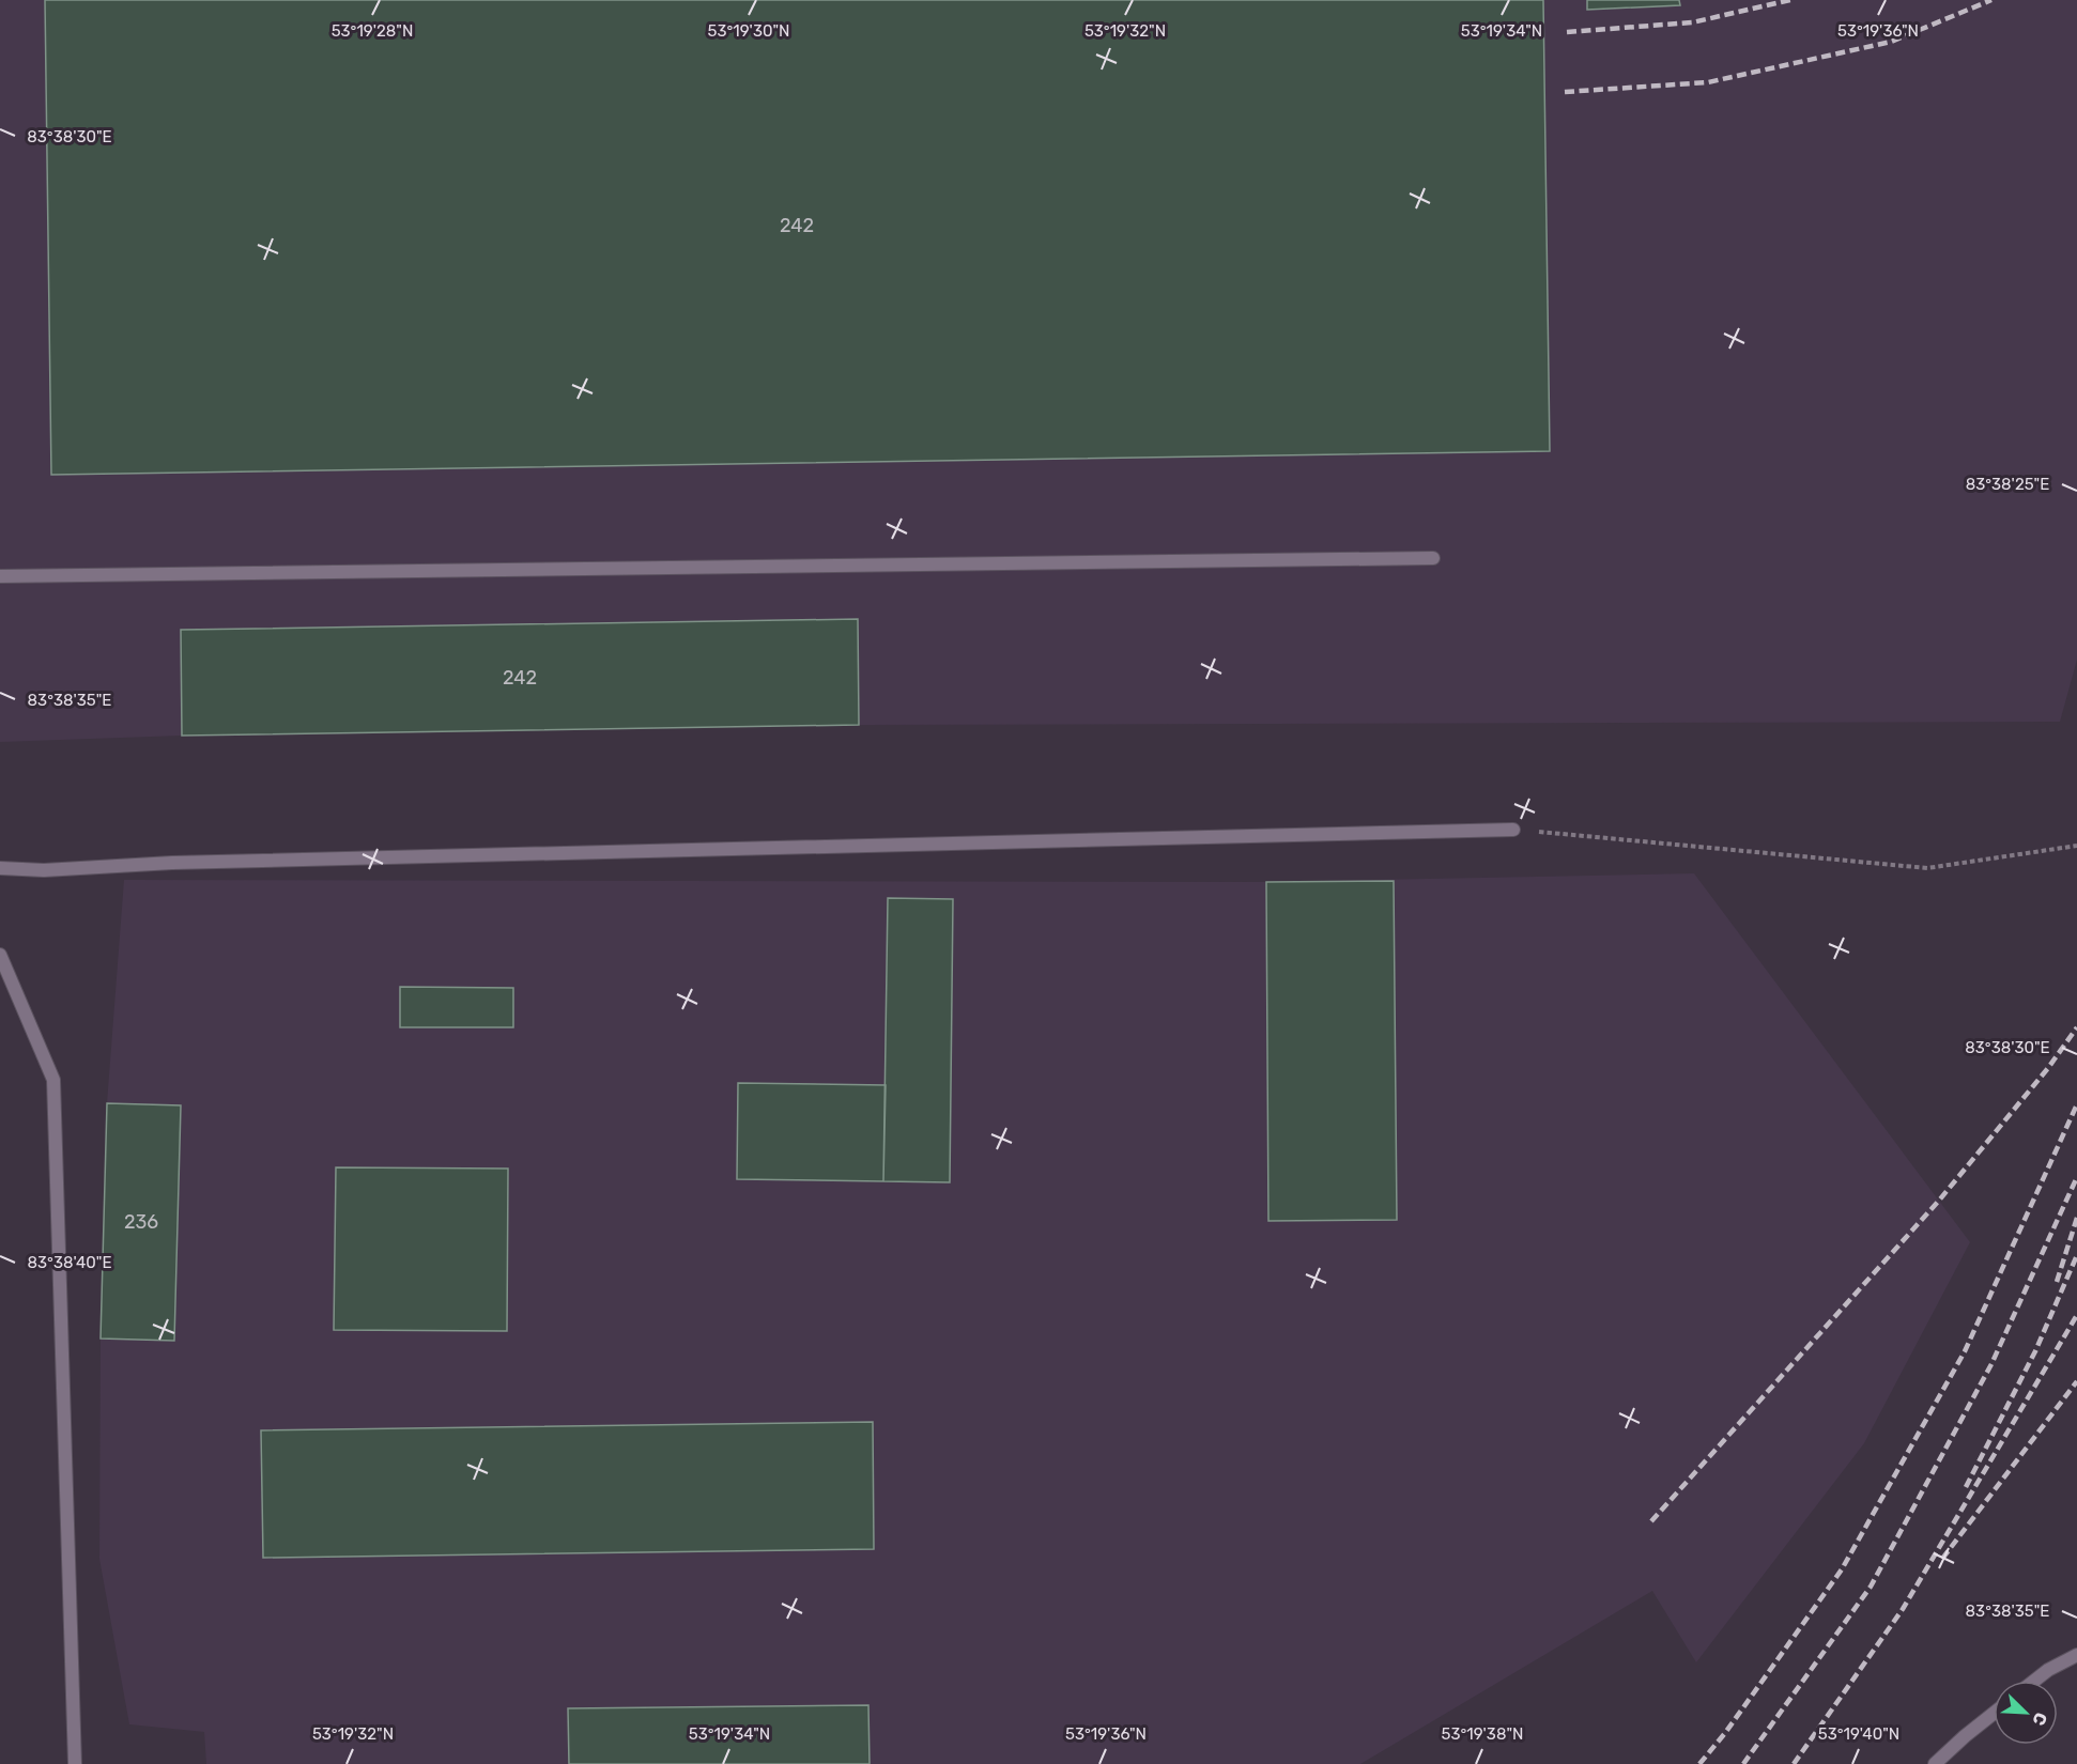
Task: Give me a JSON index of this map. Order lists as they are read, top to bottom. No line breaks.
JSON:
{"house_numbers":["242","242","236"],"north":"bottom right","coordinates":["53°19'30\"N","53°19'32\"N","53°19'34\"N","53°19'36\"N","53°19'28\"N","83°38'30\"E","83°38'25\"E","83°38'35\"E","83°38'40\"E","53°19'38\"N","53°19'40\"N"]}
